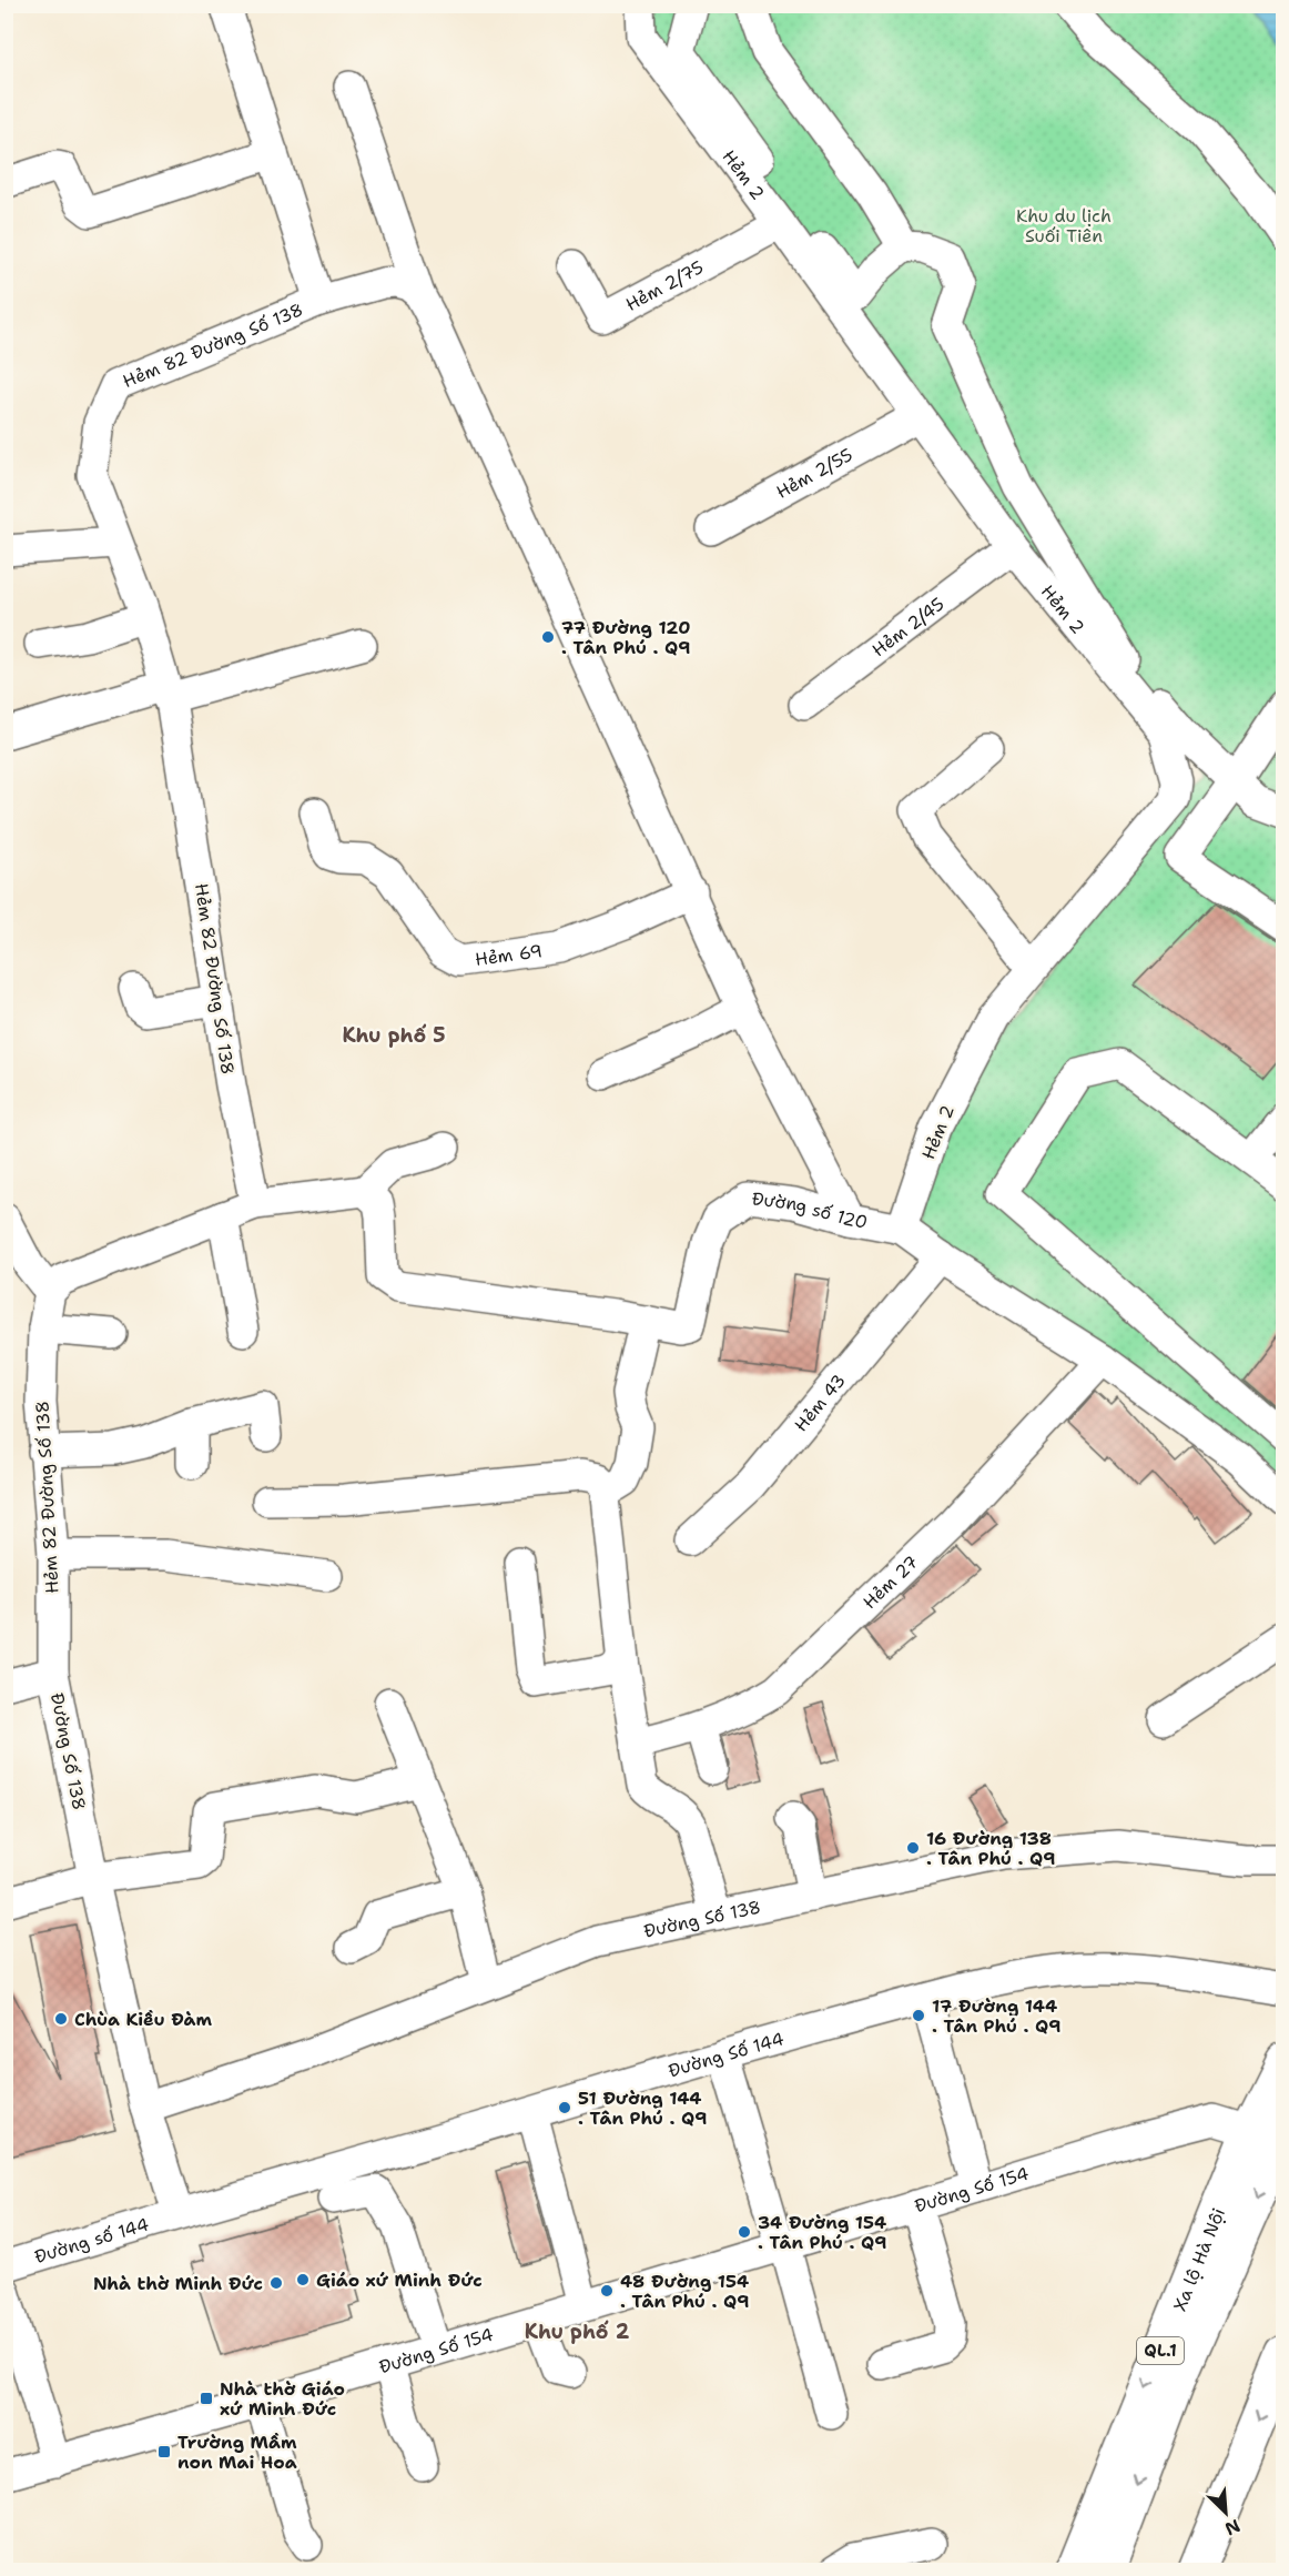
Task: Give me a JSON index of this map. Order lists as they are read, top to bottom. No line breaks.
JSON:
{"streets":{"highway":["Xa lộ Hà Nội","QL.1"],"street":["Hẻm 2","Hẻm 2/75","Hẻm 82 Đường Số 138","Hẻm 2/55","Hẻm 2/45","Hẻm 69","Đường số 120","Hẻm 43","Hẻm 27","Đường Số 138","Đường Số 144","Đường Số 154","Đường số 144"]},"crossings":[["Hẻm 2","Hẻm 2/75"],["Hẻm 2","Hẻm 2/55"],["Hẻm 2","Hẻm 2/45"],["Hẻm 2","Đường số 120"],["Hẻm 82 Đường Số 138","Đường Số 138"],["Đường số 120","Hẻm 43"],["Đường số 120","Hẻm 27"],["Đường Số 138","Đường Số 144"],["Đường Số 138","Đường số 144"],["Đường Số 144","Đường số 144"],["Đường Số 154","Xa lộ Hà Nội"]],"one_way":["Xa lộ Hà Nội"],"districts":["Khu phố 5","Khu phố 2"],"parks":["Khu du lịch Suối Tiên"],"places":{"other":["77 Đường 120 . Tân Phú . Q9","16 Đường 138 . Tân Phú . Q9","17 Đường 144 . Tân Phú . Q9","Chùa Kiều Đàm","51 Đường 144 . Tân Phú . Q9","34 Đường 154 . Tân Phú . Q9","Giáo xứ Minh Đức","Nhà thờ Minh Đức","48 Đường 154 . Tân Phú . Q9"],"transit":["Nhà thờ Giáo xứ Minh Đức","Trường Mầm non Mai Hoa"]},"north":"bottom right"}
